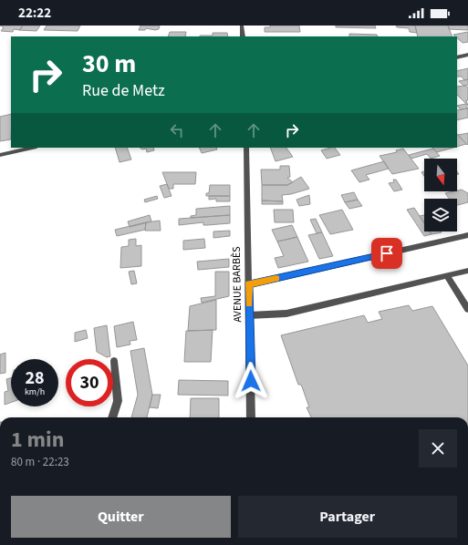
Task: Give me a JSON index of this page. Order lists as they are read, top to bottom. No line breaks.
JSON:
{"streets":{"street":["AVENUE BARBÈS"]},"north":"bottom","page":{"status":"22:22","turn":["30 m","Rue de Metz"],"speed":"28 km/h","limit":"30","heading":["1 min","80 m · 22:23"],"buttons":["Quitter","Partager"]}}
